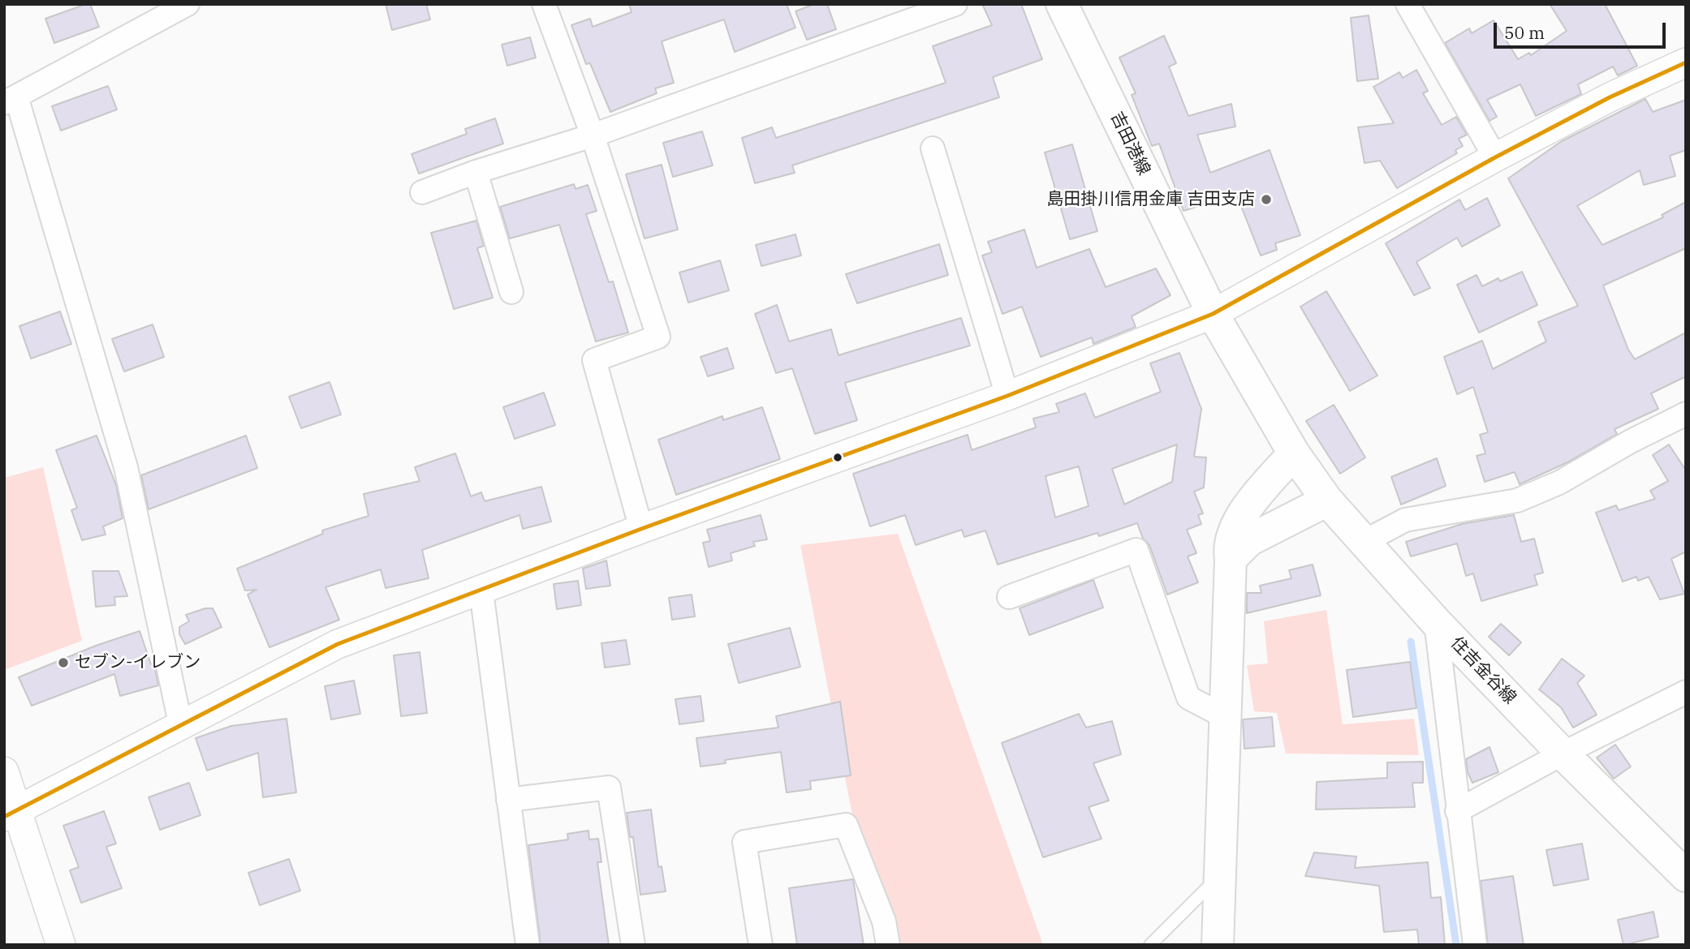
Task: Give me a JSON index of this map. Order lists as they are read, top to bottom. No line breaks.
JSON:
{"streets":{"main road":["吉田港線","住吉金谷線"]},"crossings":[["吉田港線","住吉金谷線"]],"places":["島田掛川信用金庫 吉田支店","セブン-イレブン"],"scale_bar":"50 m"}
